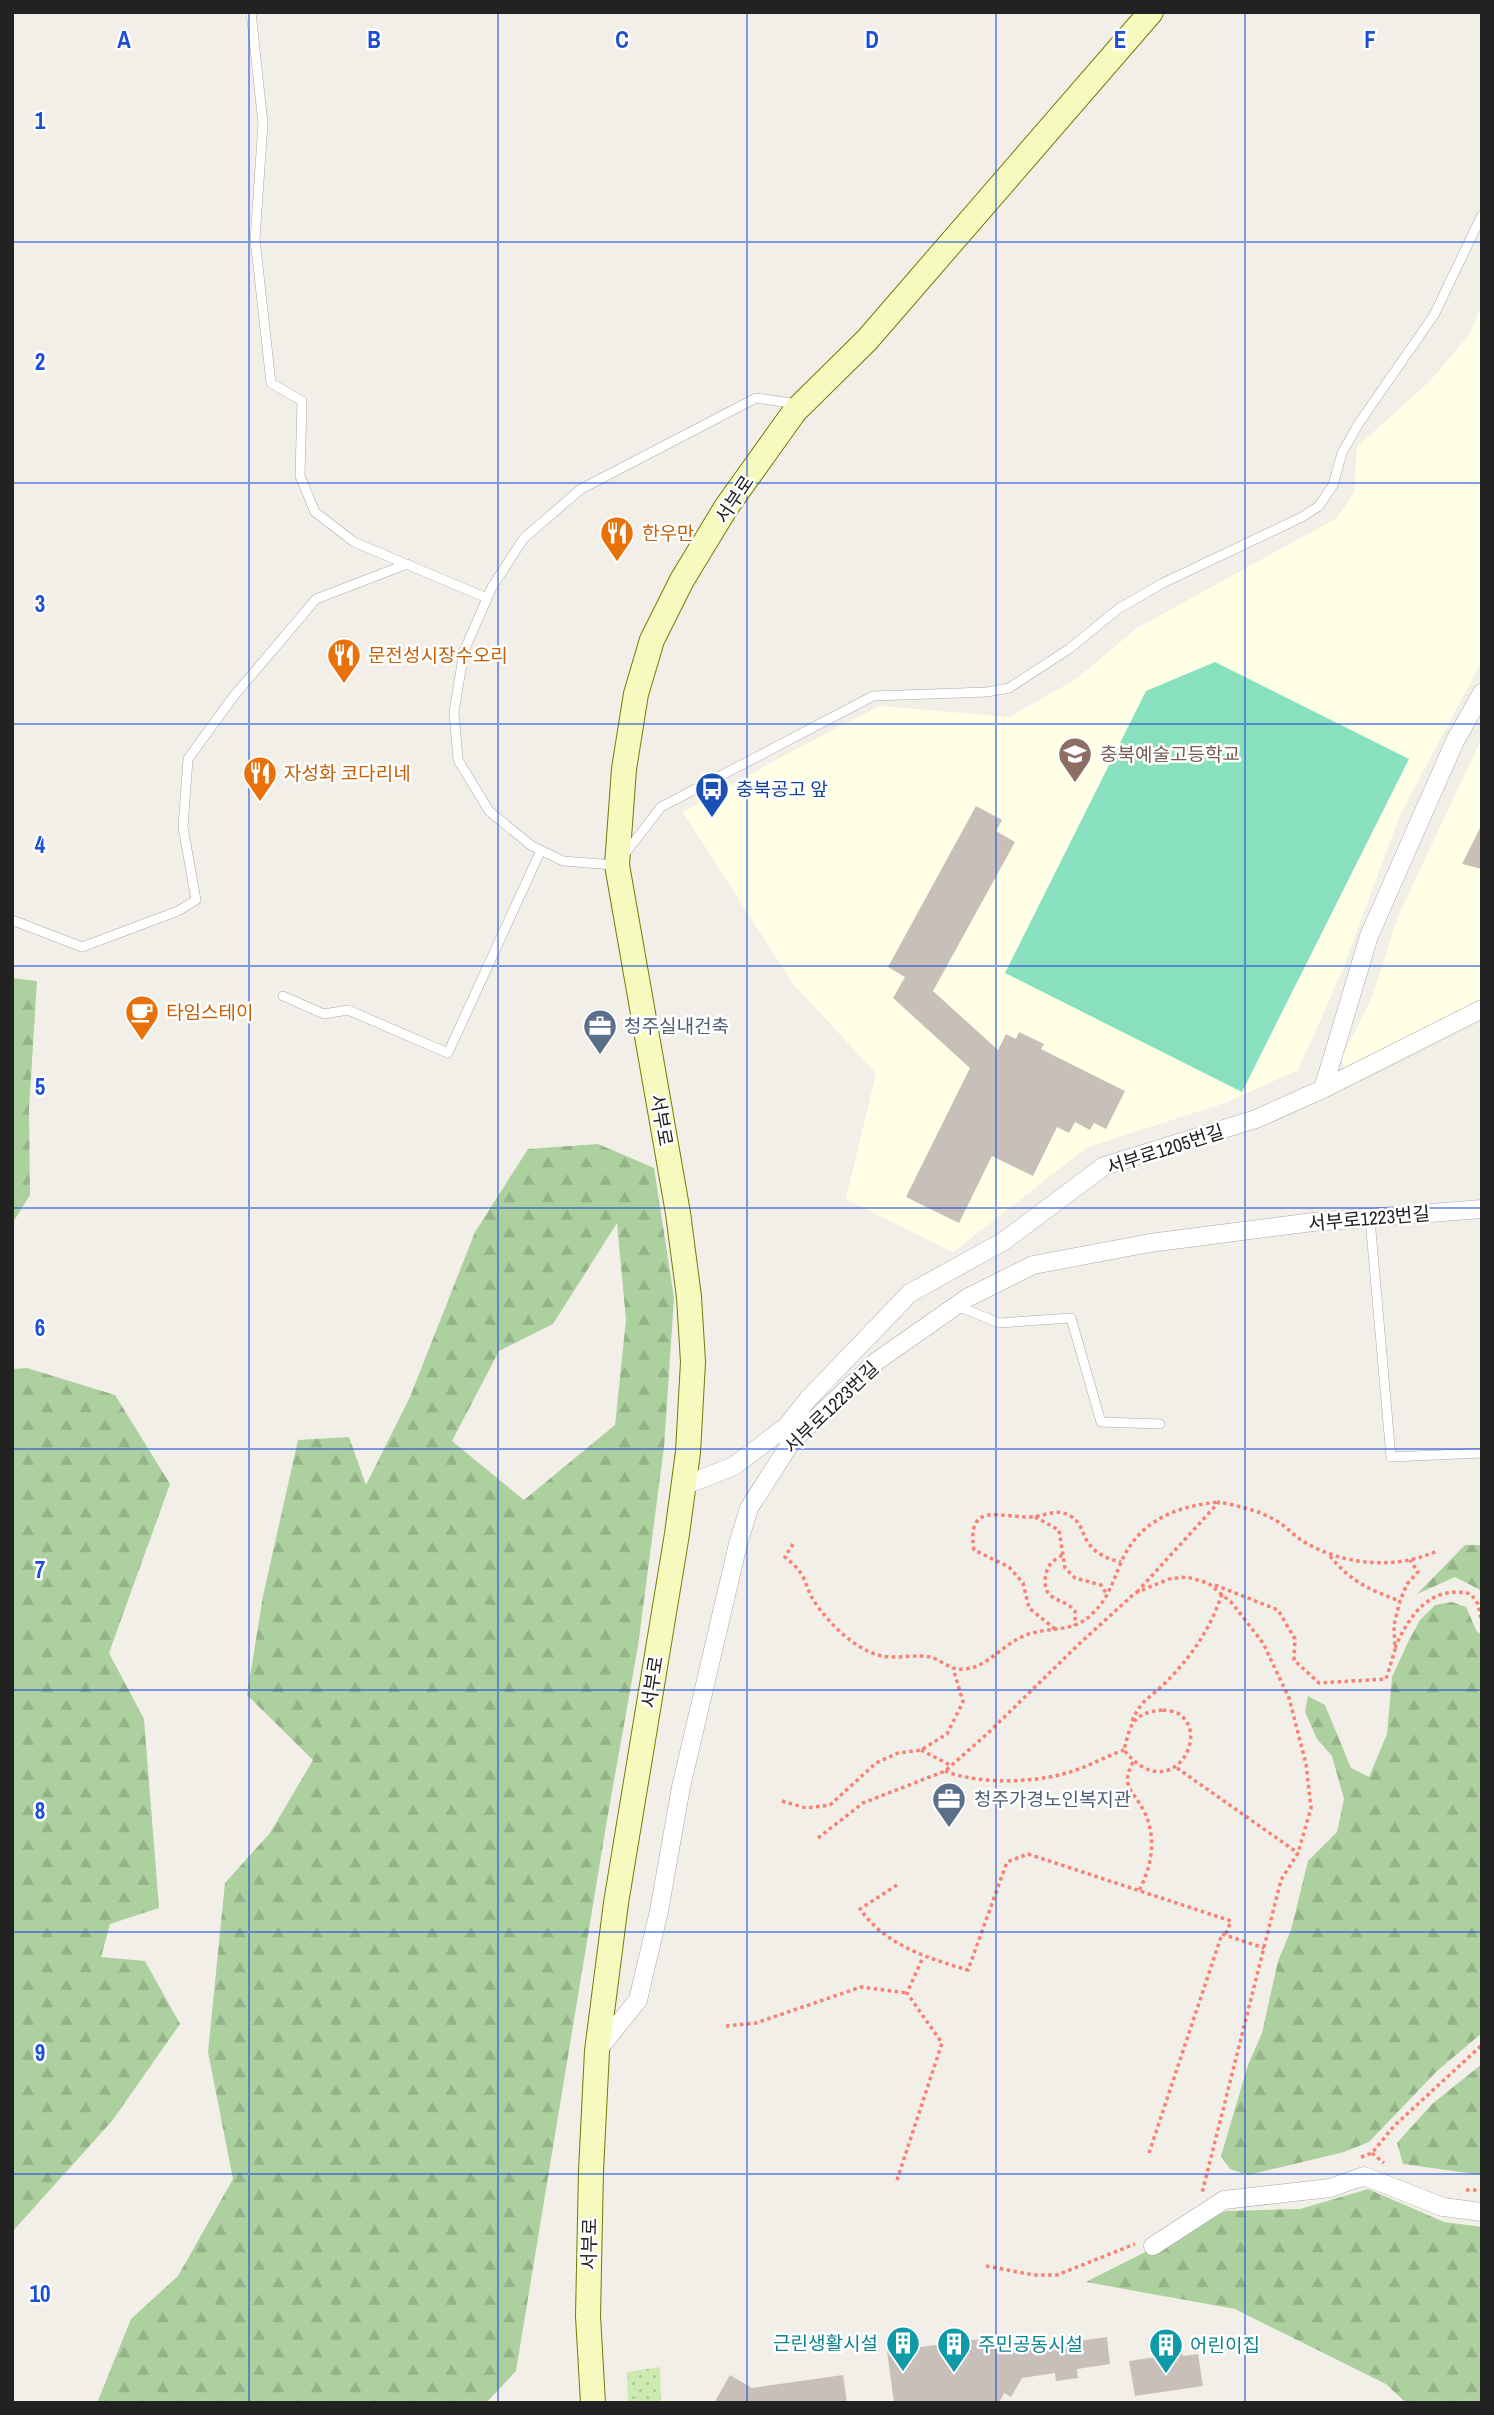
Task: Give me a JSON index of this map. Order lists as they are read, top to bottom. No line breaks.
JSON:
{"streets":{"main road":["서부로"],"street":["서부로1205번길","서부로1223번길"]},"crossings":[["서부로","서부로1205번길"],["서부로","서부로1223번길"]],"places":{"restaurant":["한우만","문전성시장수오리","자성화 코다리네"],"school or university":["충북예술고등학교"],"bus stop":["충북공고 앞"],"cafe":["타임스테이"],"office":["청주실내건축","청주가경노인복지관"],"building":["근린생활시설","주민공동시설","어린이집"]},"grid":{"columns":["A","B","C","D","E","F"],"rows":["1","2","3","4","5","6","7","8","9","10"]}}
